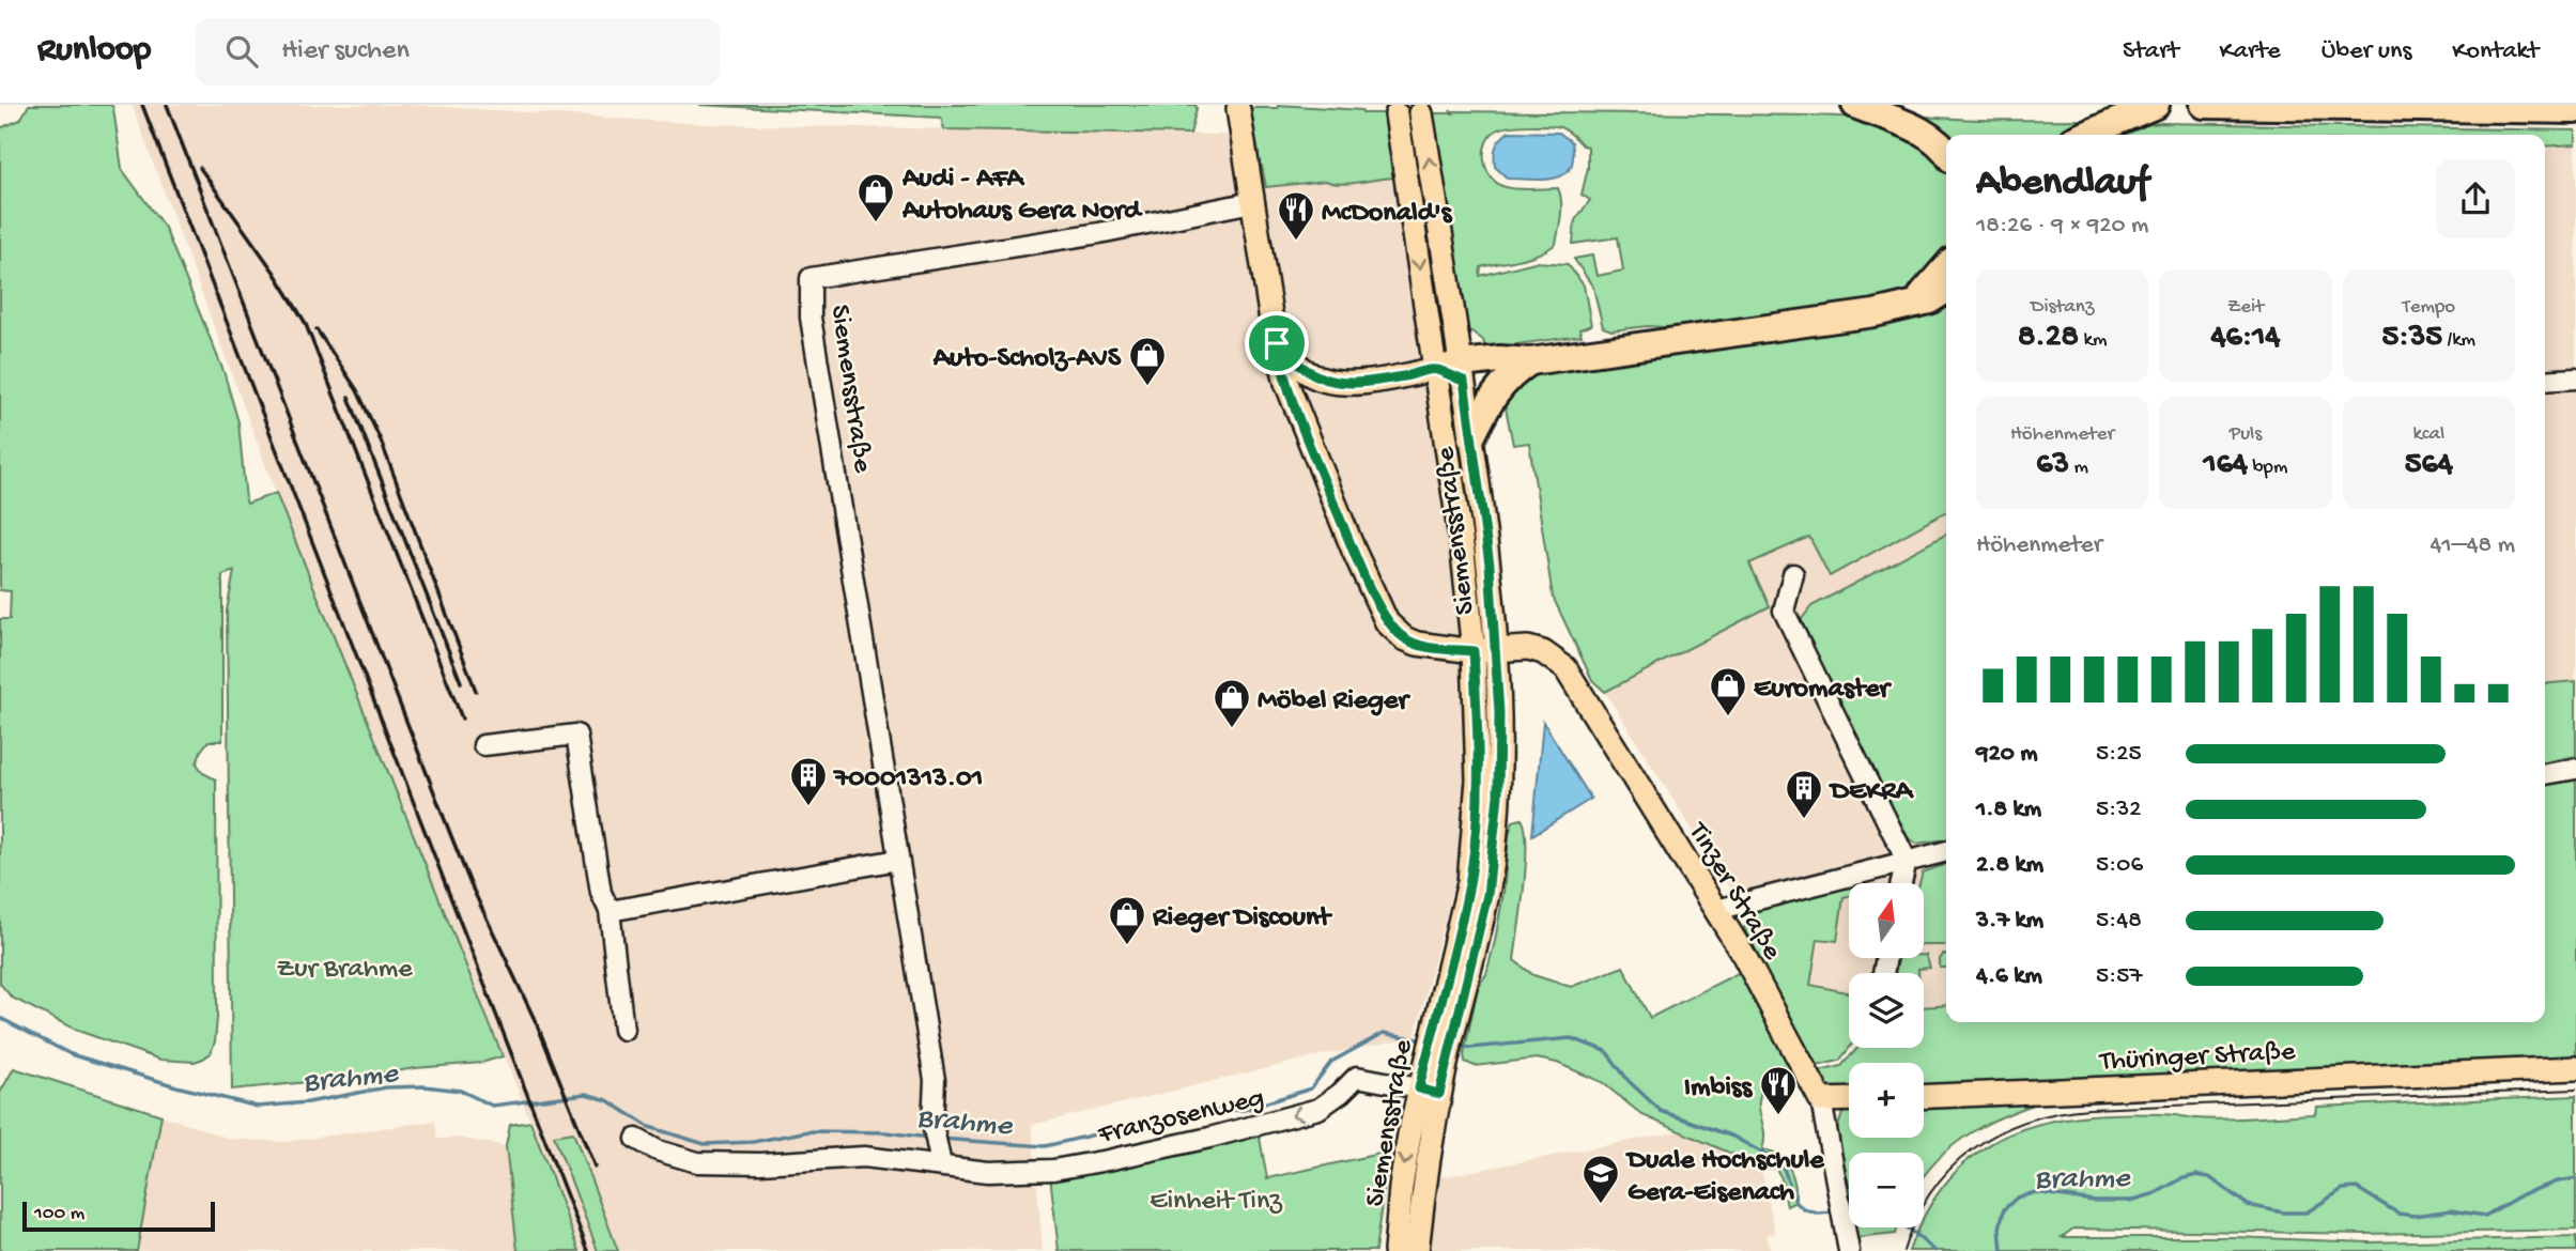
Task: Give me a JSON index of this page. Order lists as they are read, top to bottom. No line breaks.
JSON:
{"streets":{"main road":["Siemensstraße","Tinzer Straße","Thüringer Straße"],"street":["Franzosenweg"]},"crossings":[["Siemensstraße","Tinzer Straße"],["Siemensstraße","Franzosenweg"]],"one_way":["Franzosenweg"],"water":["Brahme"],"parks":["Zur Brahme","Einheit Tinz"],"places":{"shop":["Audi - AFA Autohaus Gera Nord","Auto-Scholz-AVS","Euromaster","Möbel Rieger","Rieger Discount"],"restaurant":["McDonald's","Imbiss"],"building":["70001313.01","DEKRA"],"school or university":["Duale Hochschule Gera-Eisenach"]},"scale_bar":"100 m","north":"top","page":{"header":"Runloop","search":"Hier suchen","nav":["Start","Karte","Über uns","Kontakt"],"heading":["Abendlauf","18:26 · 9 × 920 m"],"stats":[["Distanz","8.28 km"],["Zeit","46:14"],["Tempo","5:35 /km"],["Höhenmeter","63 m"],["Puls","164 bpm"],["kcal","564"]],"chart":["Höhenmeter","41–48 m"],"list":[{"name":"920 m","note":"5:25"},{"name":"1.8 km","note":"5:32"},{"name":"2.8 km","note":"5:06"},{"name":"3.7 km","note":"5:48"},{"name":"4.6 km","note":"5:57"}],"map_buttons":["+","−"],"scale":"100 m"}}
